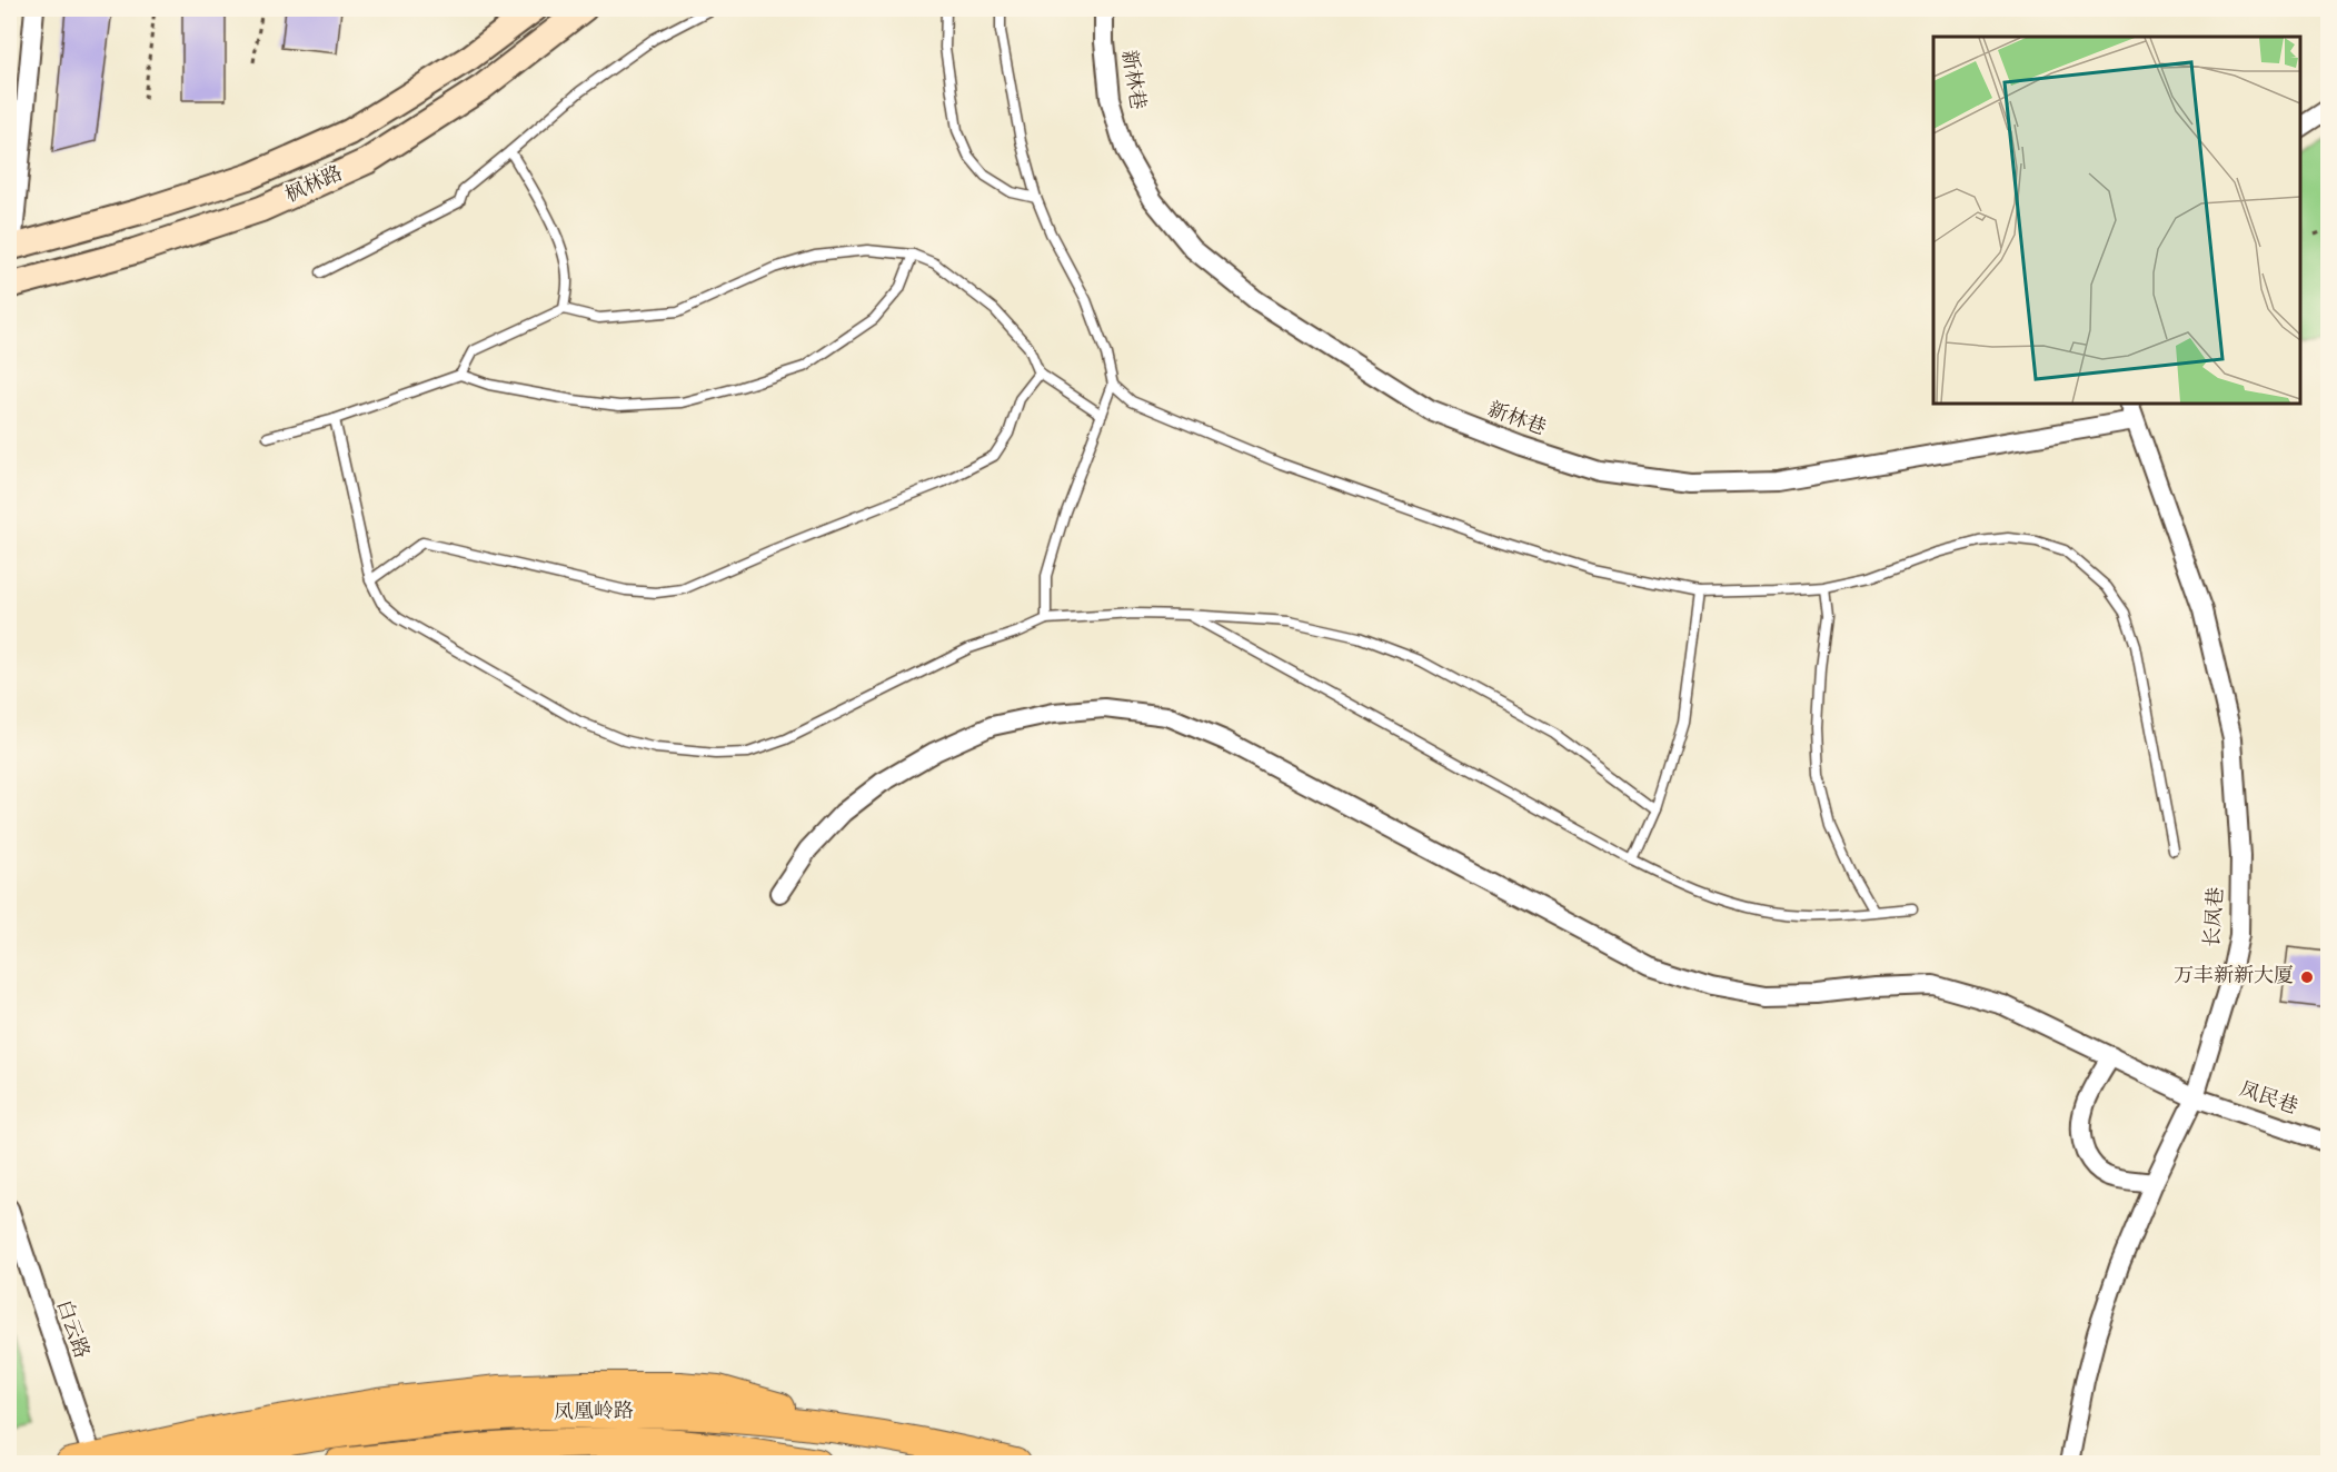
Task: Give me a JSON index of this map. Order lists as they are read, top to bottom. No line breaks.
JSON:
{"streets":{"main road":["枫林路","凤凰岭路"],"street":["新林巷","长凤巷","凤民巷","白云路"]},"crossings":[["新林巷","长凤巷"],["长凤巷","凤民巷"]],"places":["万丰新新大厦"]}
